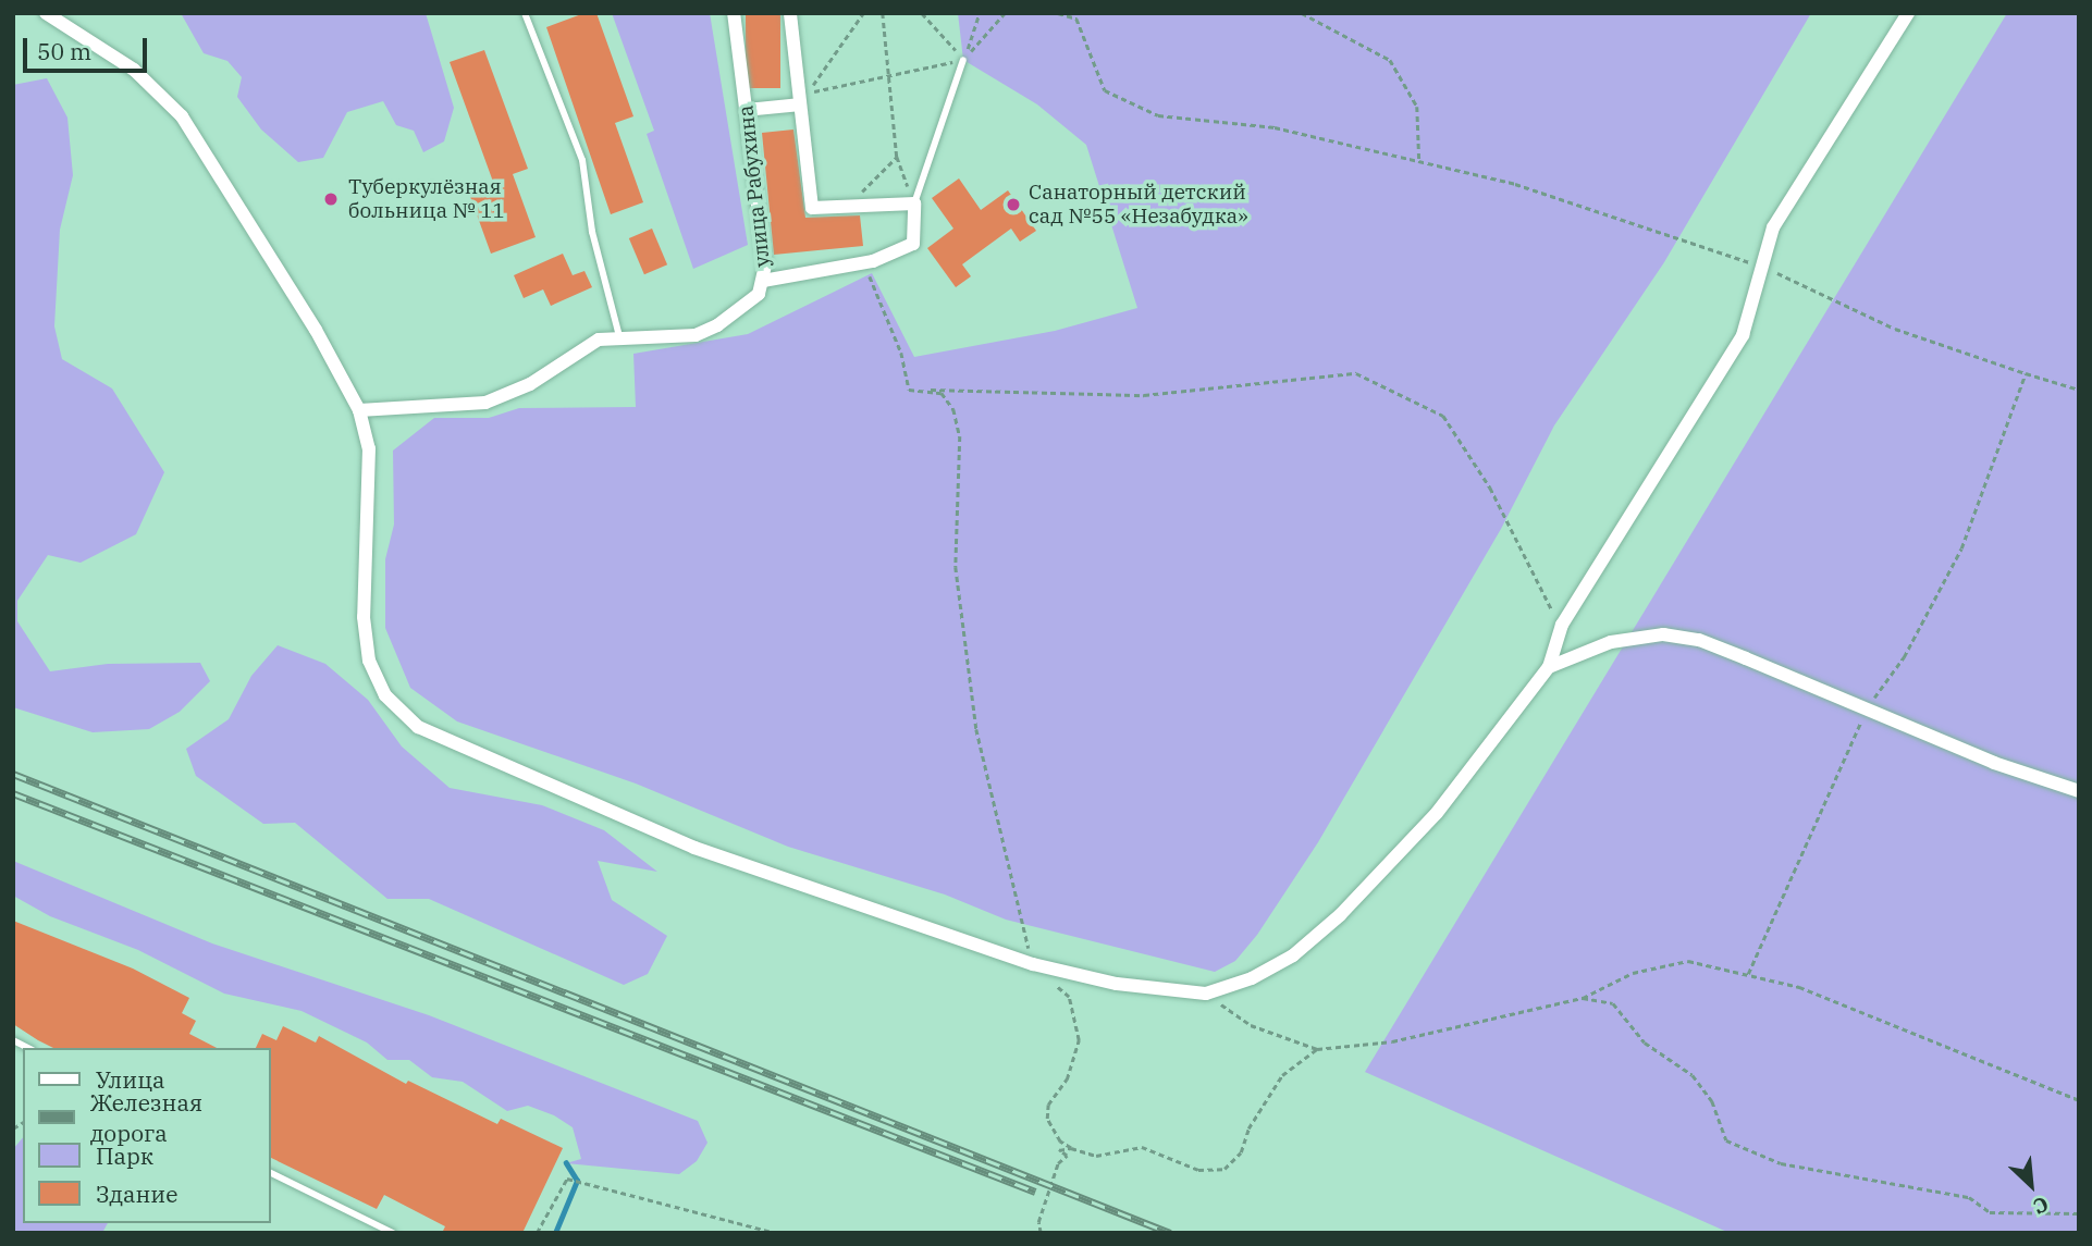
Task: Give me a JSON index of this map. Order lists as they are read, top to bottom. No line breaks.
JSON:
{"streets":{"street":["улица Рабухина"]},"places":["Туберкулёзная больница № 11","Санаторный детский сад №55 «Незабудка»"],"legend":["Улица","Железная дорога","Парк","Здание"],"scale_bar":"50 m","north":"bottom right"}
